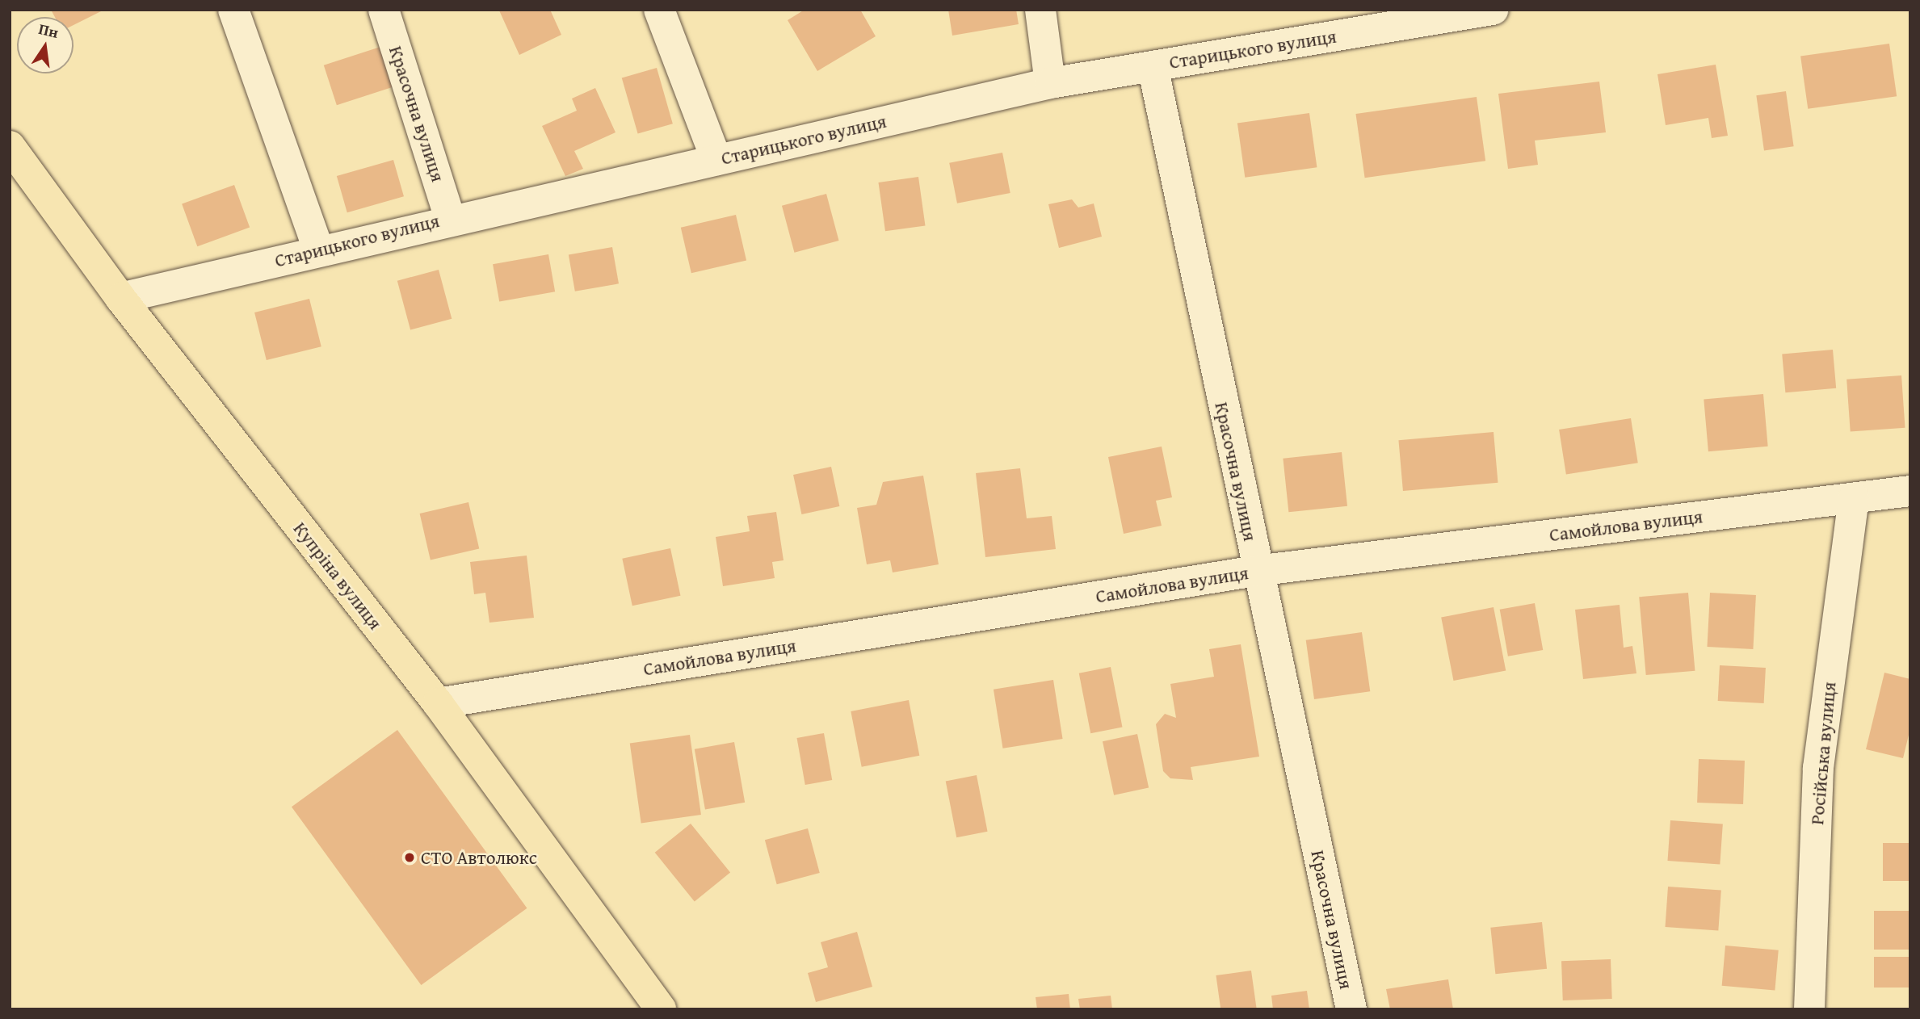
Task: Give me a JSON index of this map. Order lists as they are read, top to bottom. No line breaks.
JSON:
{"streets":{"main road":["Купріна вулиця"],"street":["Старицького вулиця","Красочна вулиця","Самойлова вулиця","Російська вулиця"]},"crossings":[["Старицького вулиця","Красочна вулиця"],["Старицького вулиця","Купріна вулиця"],["Красочна вулиця","Самойлова вулиця"],["Самойлова вулиця","Купріна вулиця"],["Самойлова вулиця","Російська вулиця"]],"places":["СТО Автолюкс"],"north":"top"}
